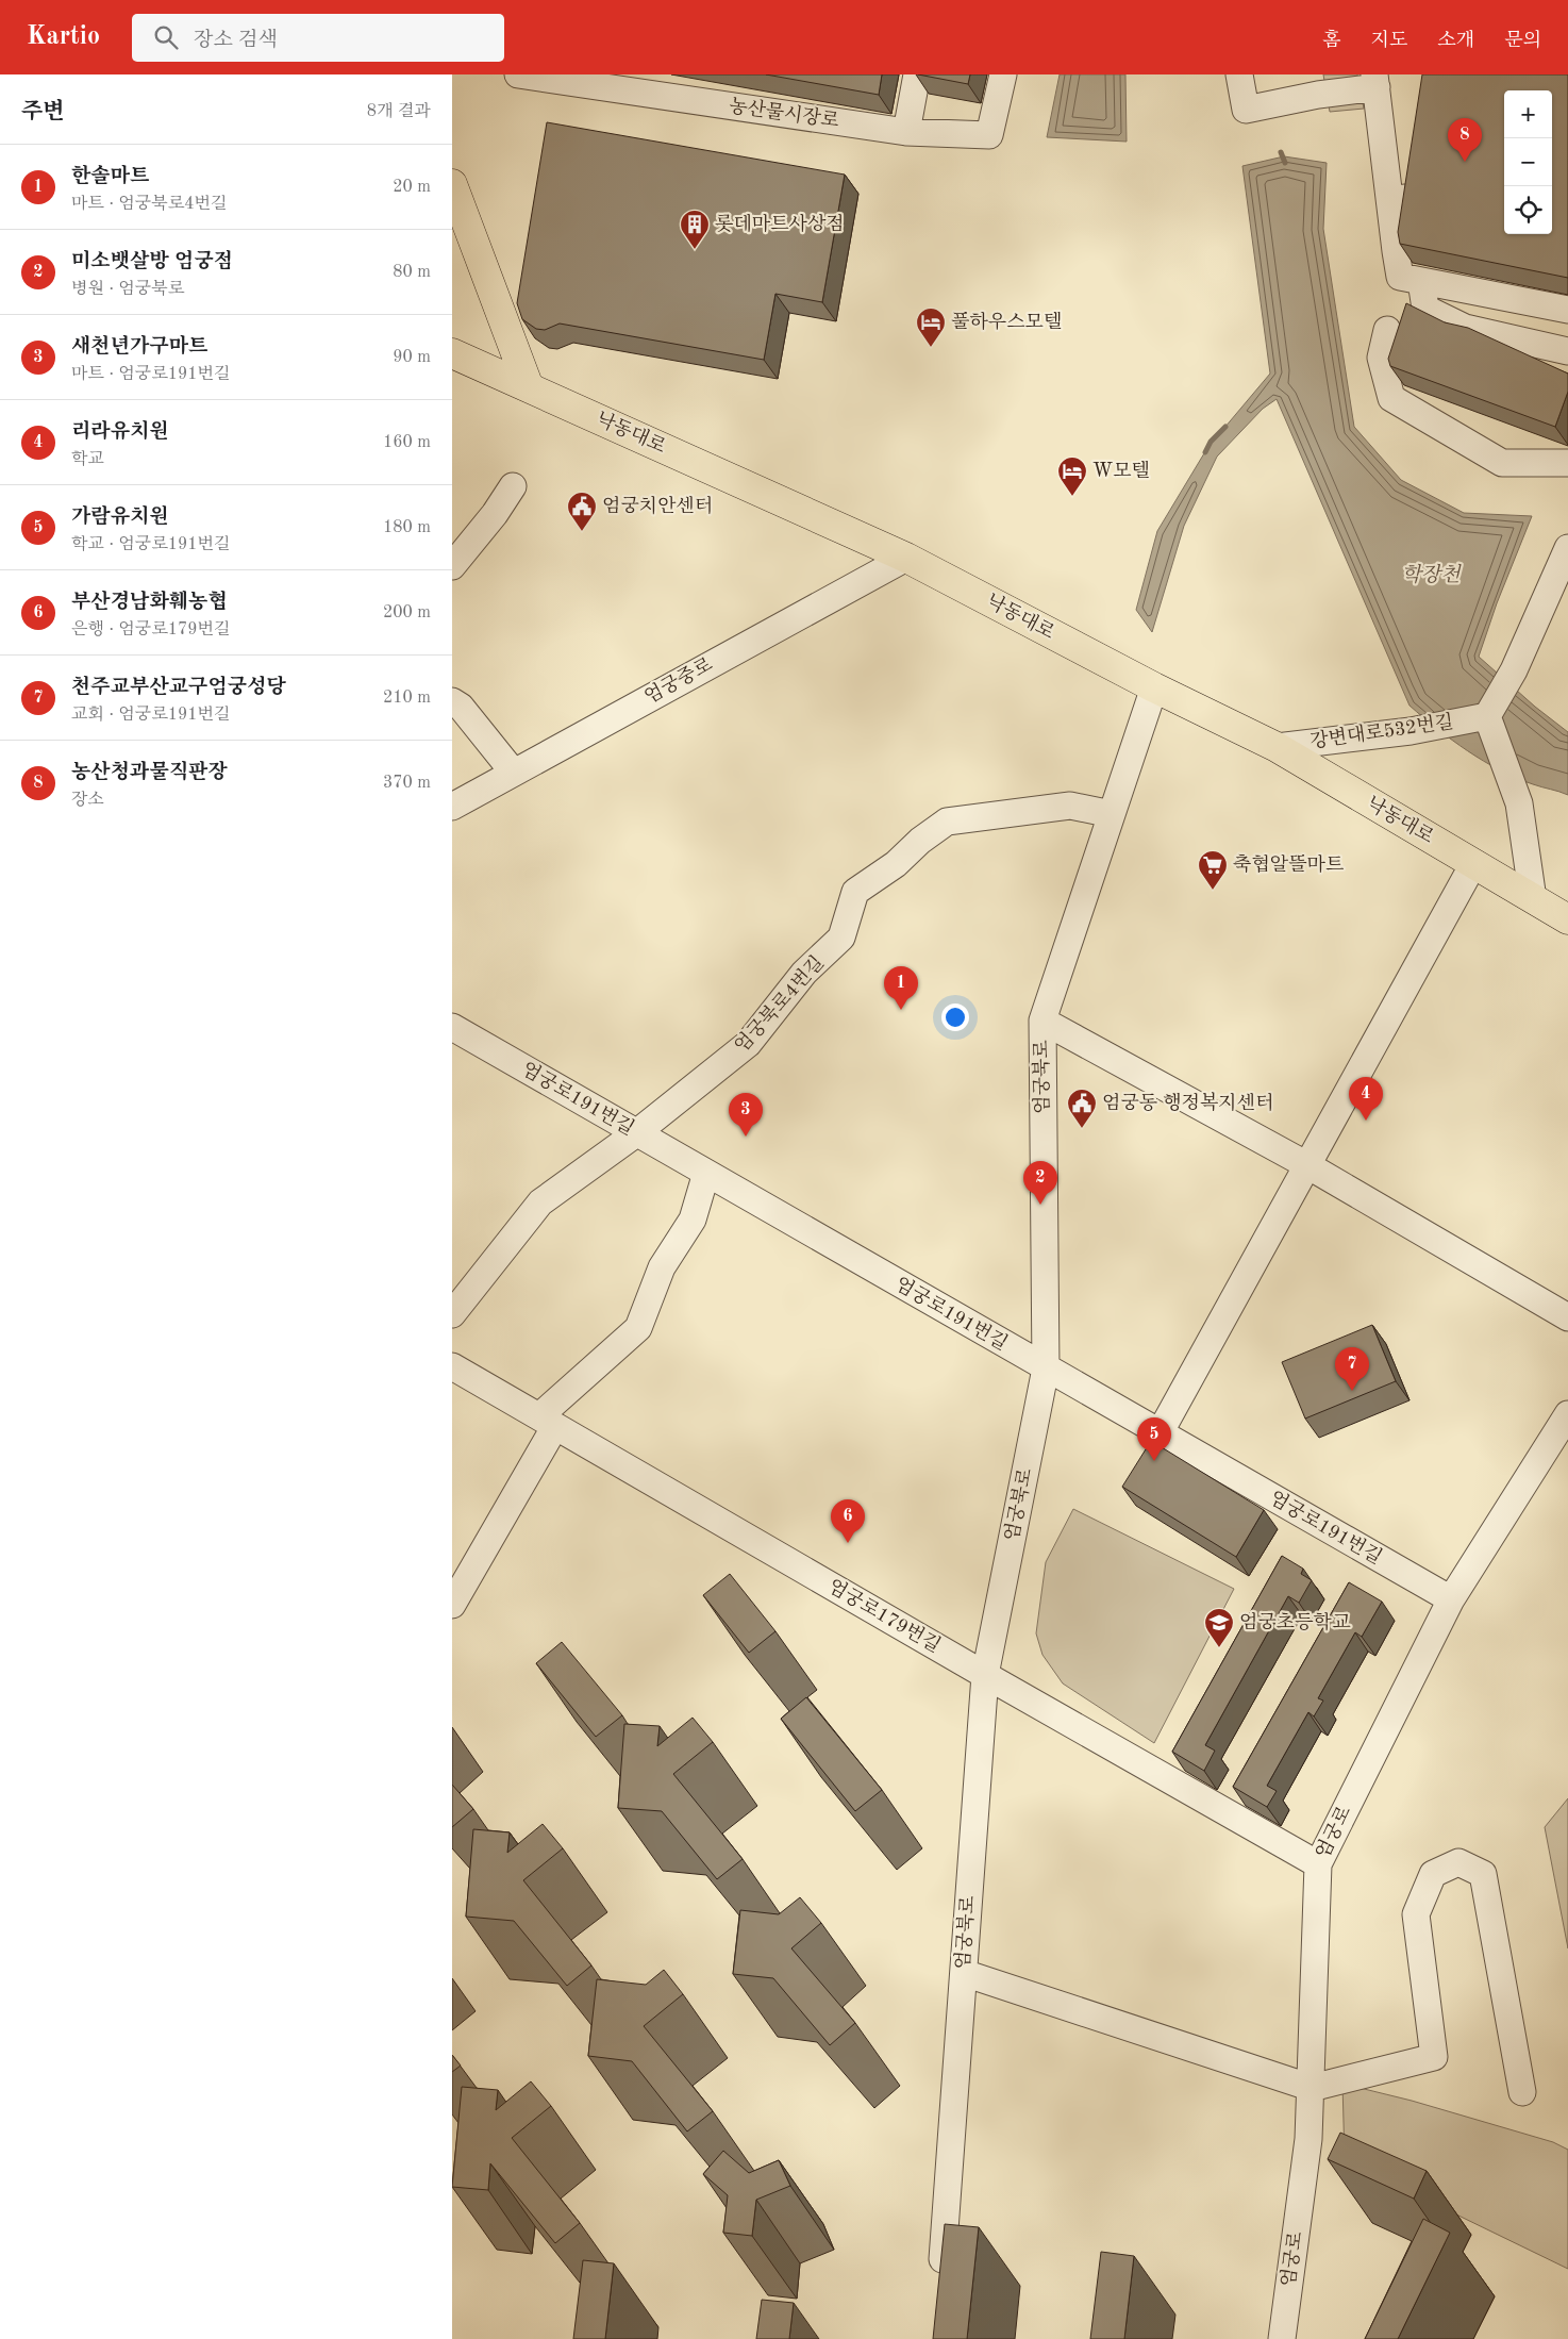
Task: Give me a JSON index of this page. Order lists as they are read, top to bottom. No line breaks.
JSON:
{"streets":{"main road":["낙동대로"],"street":["농산물시장로","엄궁중로","강변대로532번길","엄궁북로4번길","엄궁북로","엄궁로191번길","엄궁로179번길","엄궁로"]},"crossings":[["낙동대로","엄궁중로"],["낙동대로","강변대로532번길"],["낙동대로","엄궁북로"],["엄궁북로4번길","엄궁북로"],["엄궁북로4번길","엄궁로191번길"],["엄궁북로","엄궁로191번길"],["엄궁북로","엄궁로179번길"],["엄궁로191번길","엄궁로"],["엄궁로179번길","엄궁로"]],"water":["학장천"],"places":{"building":["롯데마트사상점"],"hotel":["풀하우스모텔","W모텔"],"public building":["엄궁치안센터","엄궁동 행정복지센터"],"supermarket":["축협알뜰마트"],"school or university":["엄궁초등학교"]},"page":{"header":"Kartio","search":"장소 검색","nav":["홈","지도","소개","문의"],"heading":["주변","8개 결과"],"map_buttons":["+","−"],"pins":["8","1","4","3","2","7","5","6"],"list":[{"mark":"1","name":"한솔마트","note":"마트 · 엄궁북로4번길","value":"20 m"},{"mark":"2","name":"미소뱃살방 엄궁점","note":"병원 · 엄궁북로","value":"80 m"},{"mark":"3","name":"새천년가구마트","note":"마트 · 엄궁로191번길","value":"90 m"},{"mark":"4","name":"리라유치원","note":"학교","value":"160 m"},{"mark":"5","name":"가람유치원","note":"학교 · 엄궁로191번길","value":"180 m"},{"mark":"6","name":"부산경남화훼농협","note":"은행 · 엄궁로179번길","value":"200 m"},{"mark":"7","name":"천주교부산교구엄궁성당","note":"교회 · 엄궁로191번길","value":"210 m"},{"mark":"8","name":"농산청과물직판장","note":"장소","value":"370 m"}]}}
